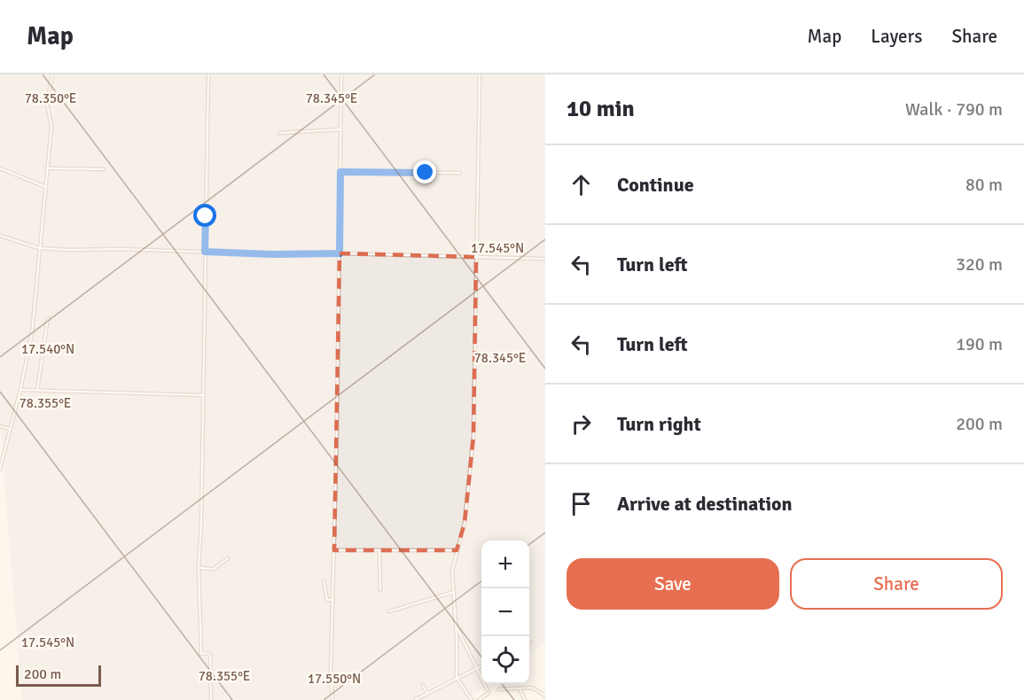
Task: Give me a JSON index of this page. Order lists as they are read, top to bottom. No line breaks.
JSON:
{"scale_bar":"200 m","page":{"header":"Map","nav":["Map","Layers","Share"],"heading":["10 min","Walk · 790 m"],"list":[["Continue","80 m"],["Turn left","320 m"],["Turn left","190 m"],["Turn right","200 m"],"Arrive at destination"],"map_buttons":["+","−"],"buttons":["Save","Share"],"scale":"200 m"},"coordinates":["78.350°E","78.345°E","17.545°N","17.540°N","78.355°E","17.550°N"]}
